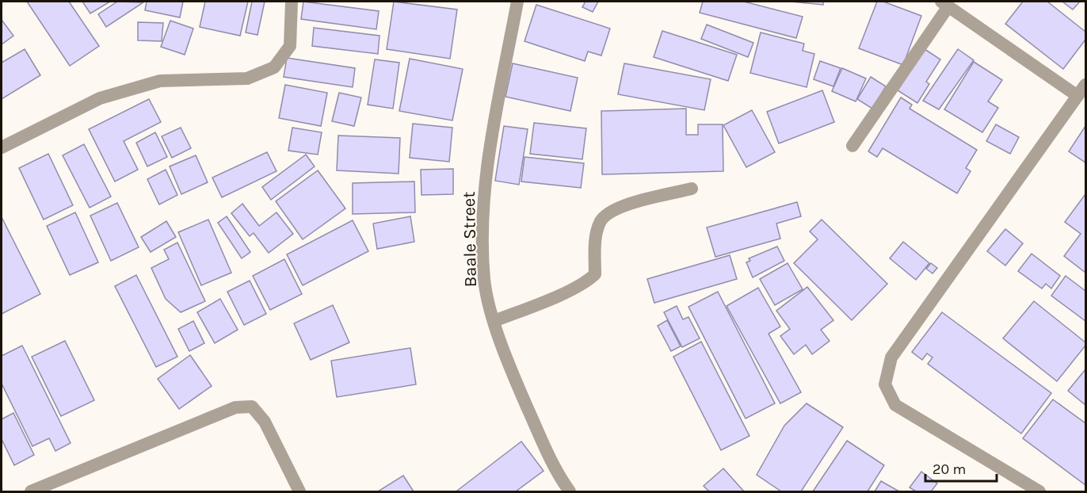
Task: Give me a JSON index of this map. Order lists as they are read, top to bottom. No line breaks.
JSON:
{"streets":{"street":["Baale Street"]},"scale_bar":"20 m"}
